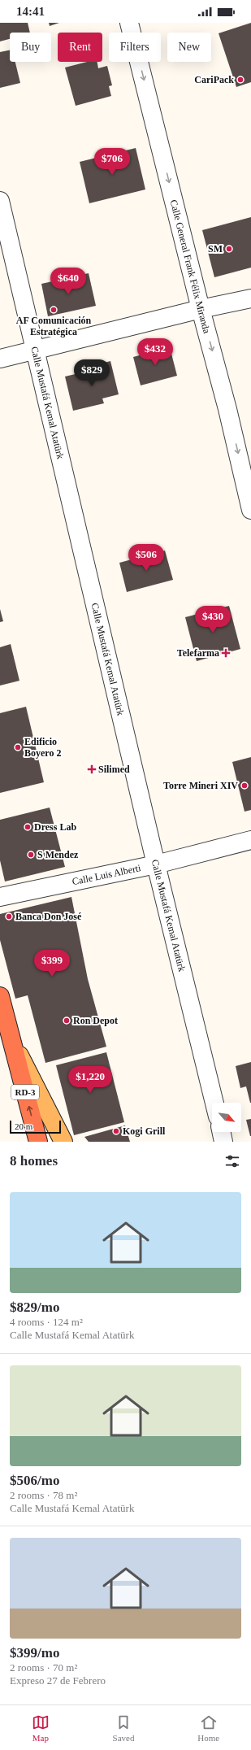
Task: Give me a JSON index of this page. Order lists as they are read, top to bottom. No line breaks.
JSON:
{"streets":{"highway":["RD-3"],"street":["Calle General Frank Félix Miranda","Calle Mustafá Kemal Atatürk","Calle Luis Alberti"]},"crossings":[["Calle Mustafá Kemal Atatürk","Calle Luis Alberti"]],"one_way":["Calle General Frank Félix Miranda"],"places":{"other":["CariPack","SM","AF Comunicación Estratégica","Edificio Boyero 2","Torre Mineri XIV","Dress Lab","S Mendez","Banca Don José","Ron Depot","Kogi Grill"],"health":["Telefarma","Silimed"]},"scale_bar":"20 m","north":"bottom right","page":{"status":"14:41","chip":["Buy","Rent","Filters","New"],"price":["$706","$640","$432","$829","$506","$430","$399","$1,220"],"scale":"20 m","heading":"8 homes","list":[{"name":"$829/mo","note":"4 rooms · 124 m² · Calle Mustafá Kemal Atatürk"},{"name":"$506/mo","note":"2 rooms · 78 m² · Calle Mustafá Kemal Atatürk"},{"name":"$399/mo","note":"2 rooms · 70 m² · Expreso 27 de Febrero"}],"tabs":["Map","Saved","Home"]}}
